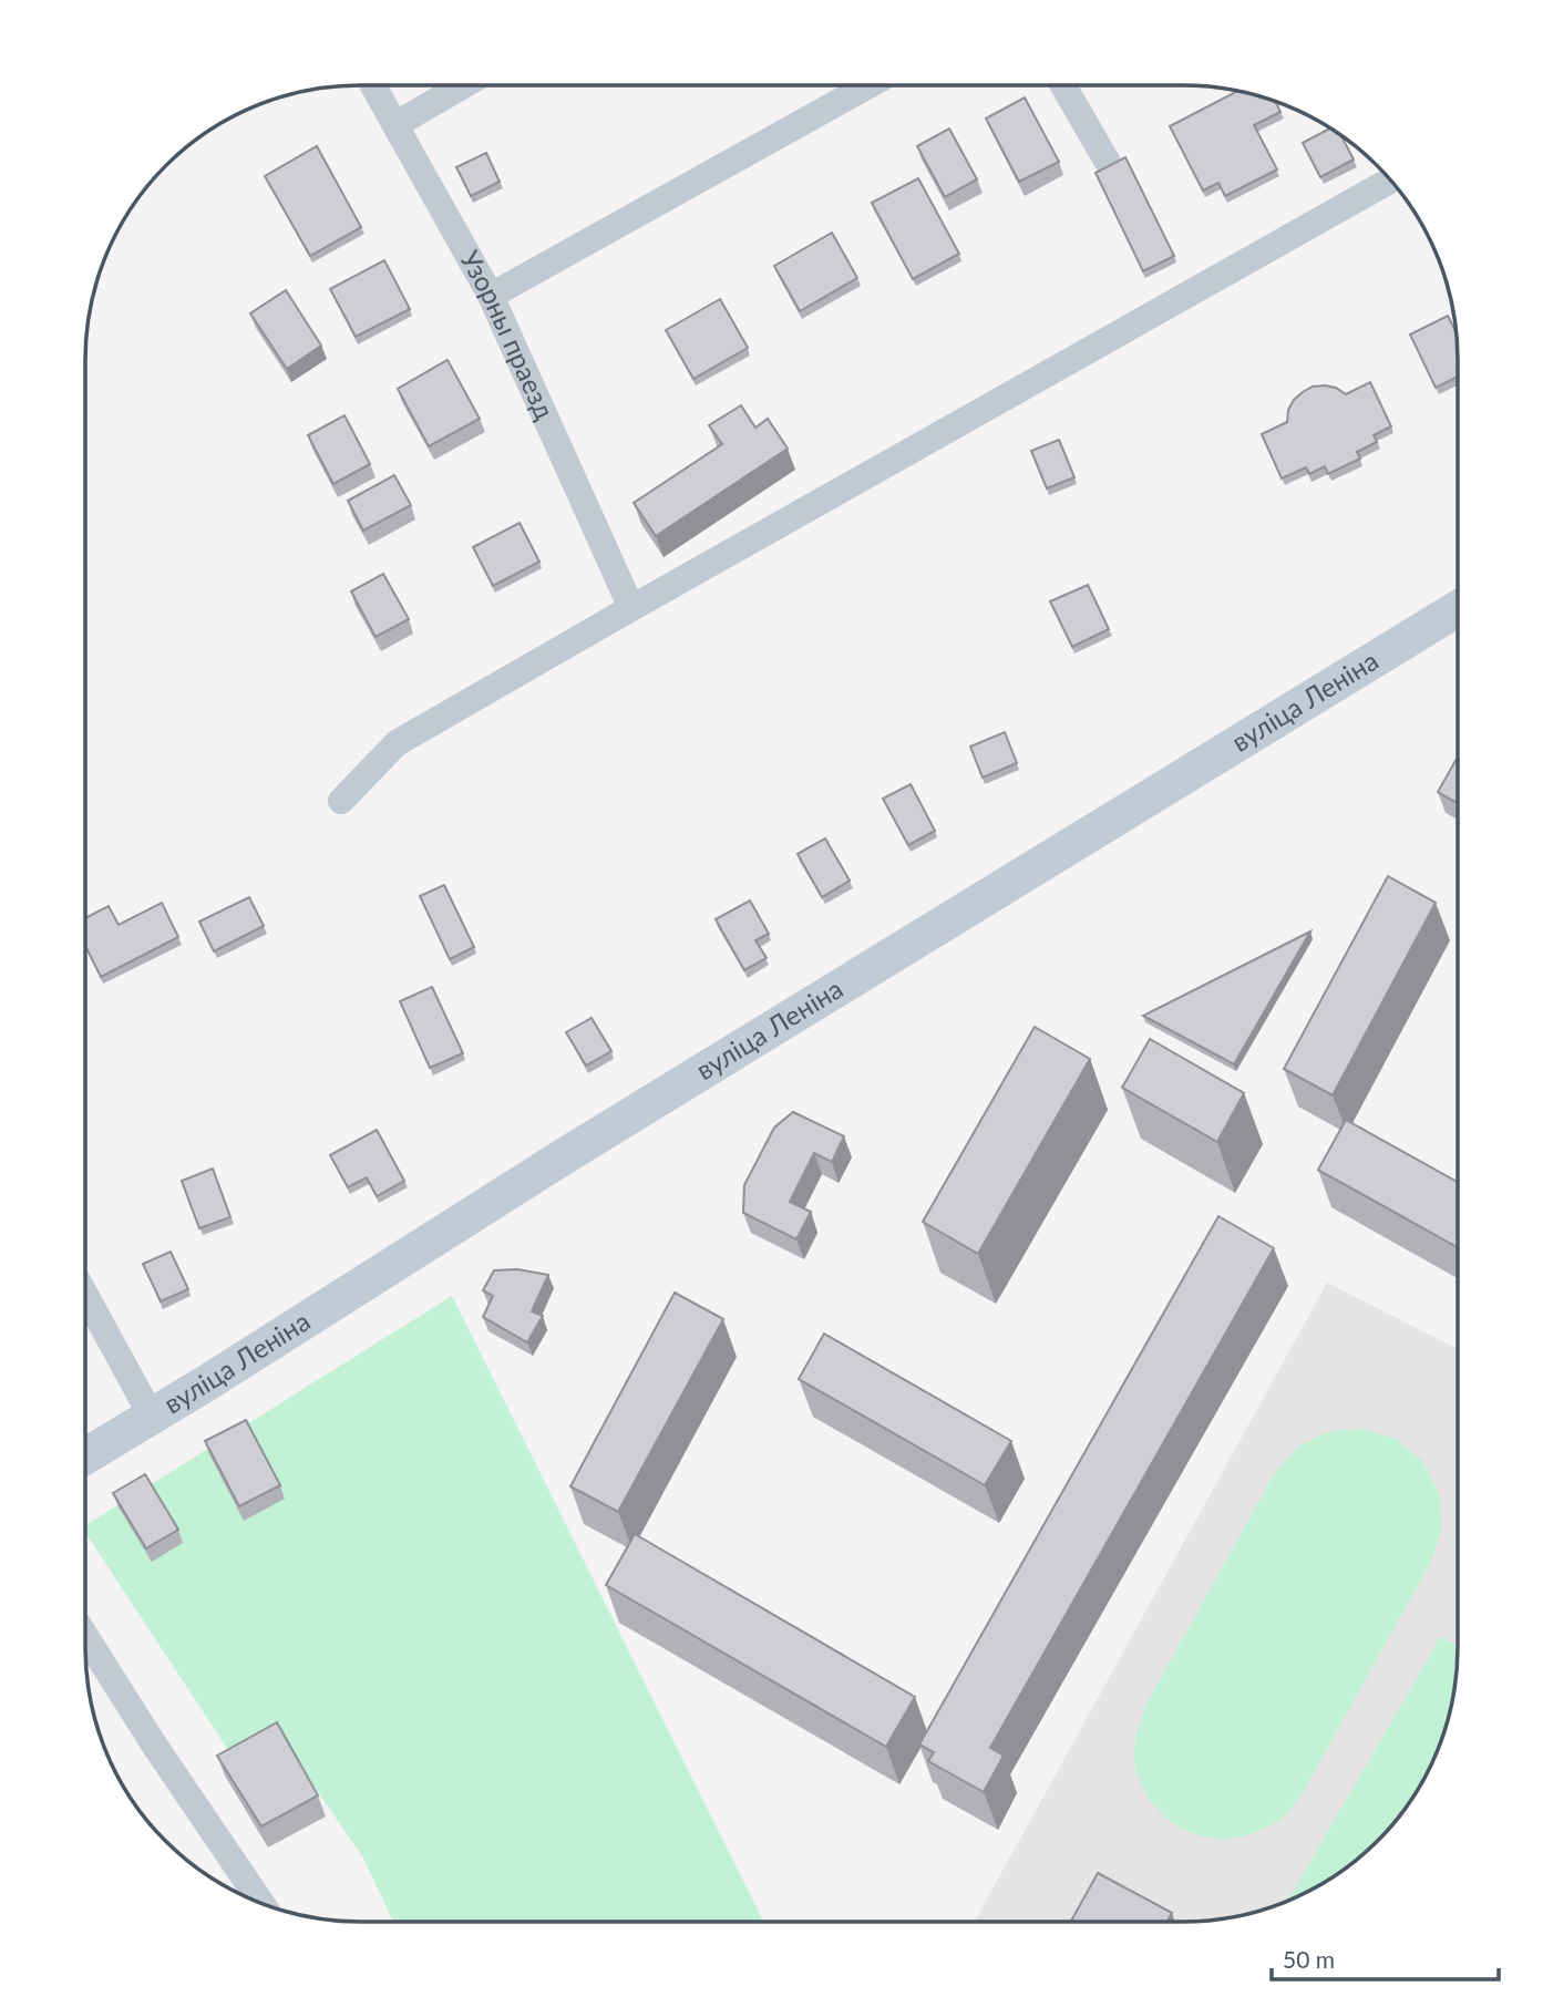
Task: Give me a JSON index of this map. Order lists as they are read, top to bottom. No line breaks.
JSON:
{"streets":{"main road":["вуліца Леніна"],"street":["Узорны праезд"]},"scale_bar":"50 m"}
